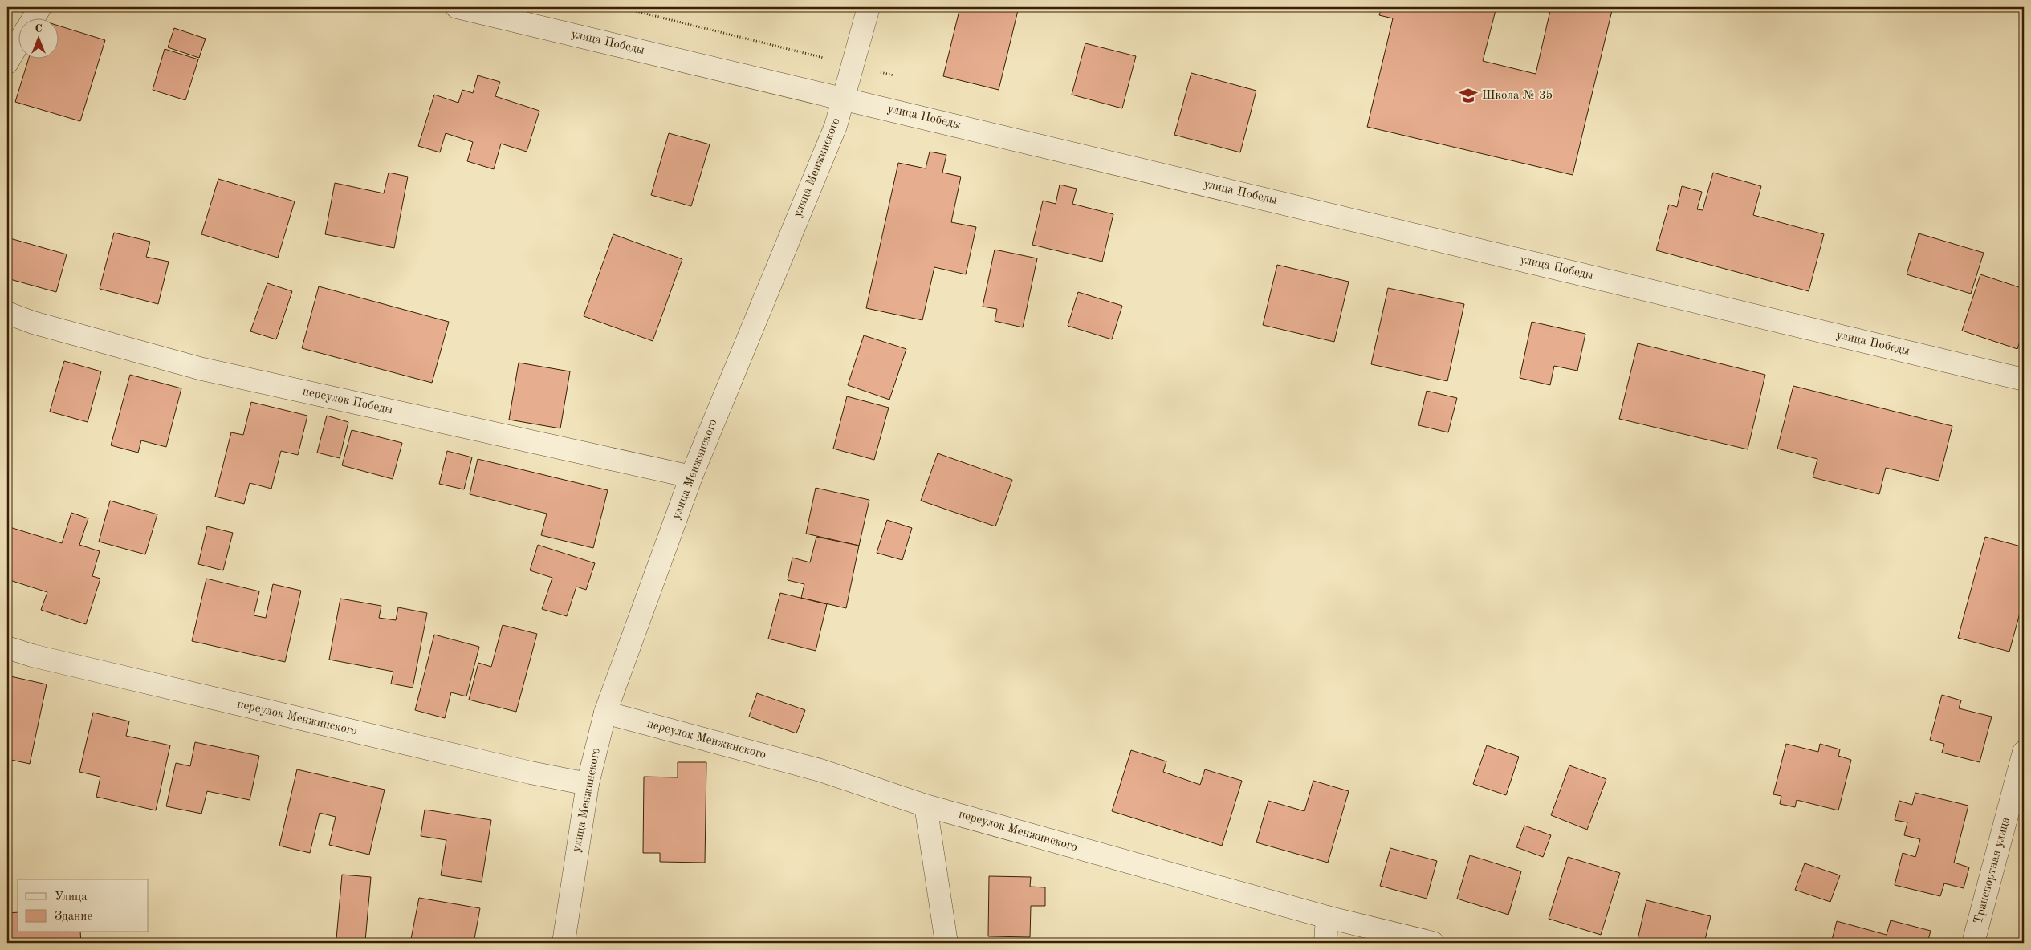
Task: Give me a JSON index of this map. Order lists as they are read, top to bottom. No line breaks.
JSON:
{"streets":{"street":["улица Победы","улица Менжинского","переулок Победы","переулок Менжинского","Транспортная улица"]},"crossings":[["улица Победы","улица Менжинского"],["улица Менжинского","переулок Победы"],["улица Менжинского","переулок Менжинского"]],"places":{"school or university":["Школа № 35"]},"legend":["Улица","Здание"],"north":"top"}
